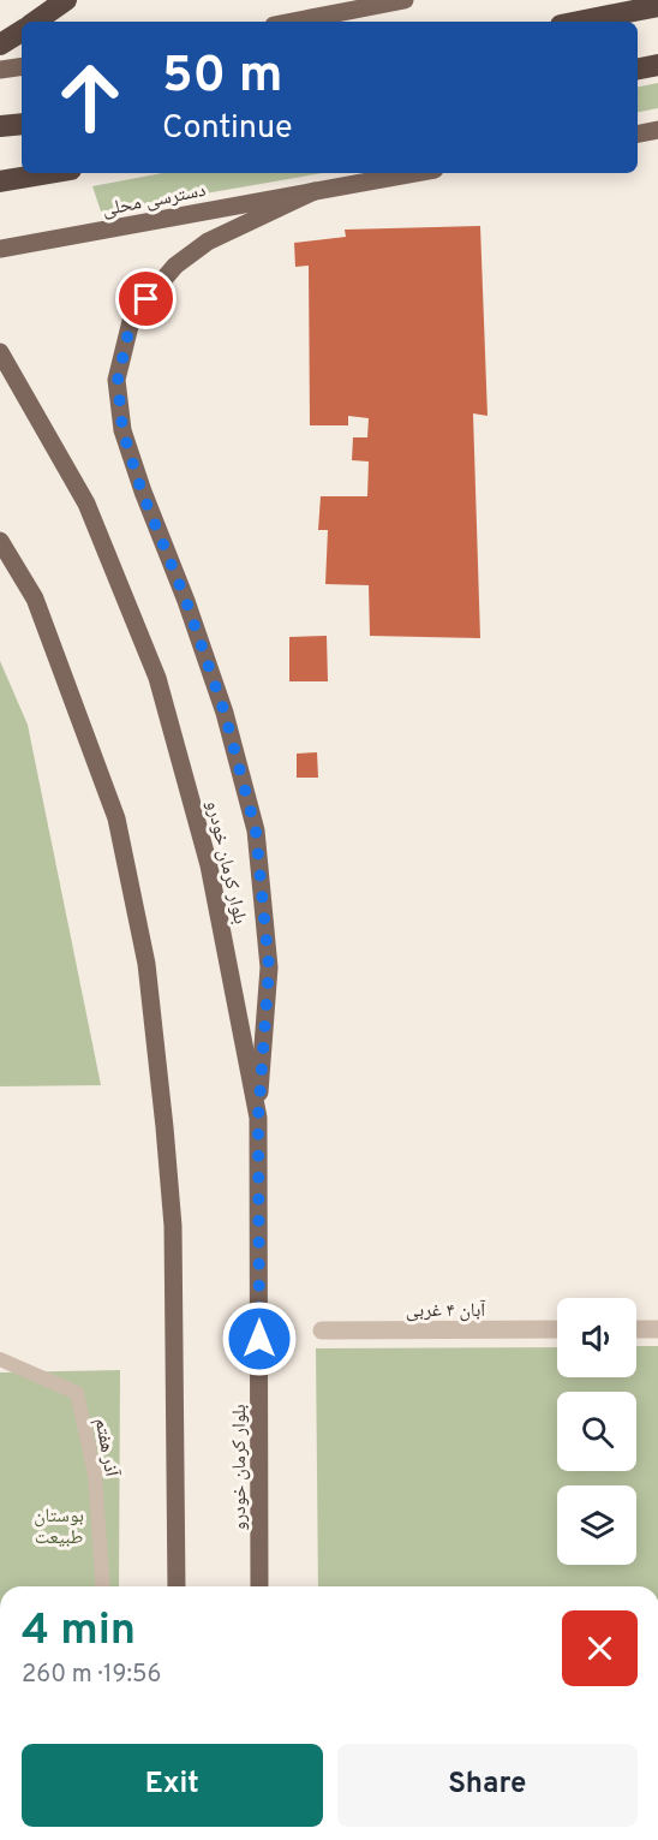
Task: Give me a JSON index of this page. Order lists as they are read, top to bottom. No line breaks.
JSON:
{"streets":{"main road":["دسترسی محلی","بلوار کرمان خودرو"],"street":["آبان ۴ غربی"],"lane":["آذر هفتم"]},"parks":["بوستان طبیعت"],"page":{"turn":["50 m","Continue"],"heading":["4 min","260 m · 19:56"],"buttons":["Exit","Share"]}}
